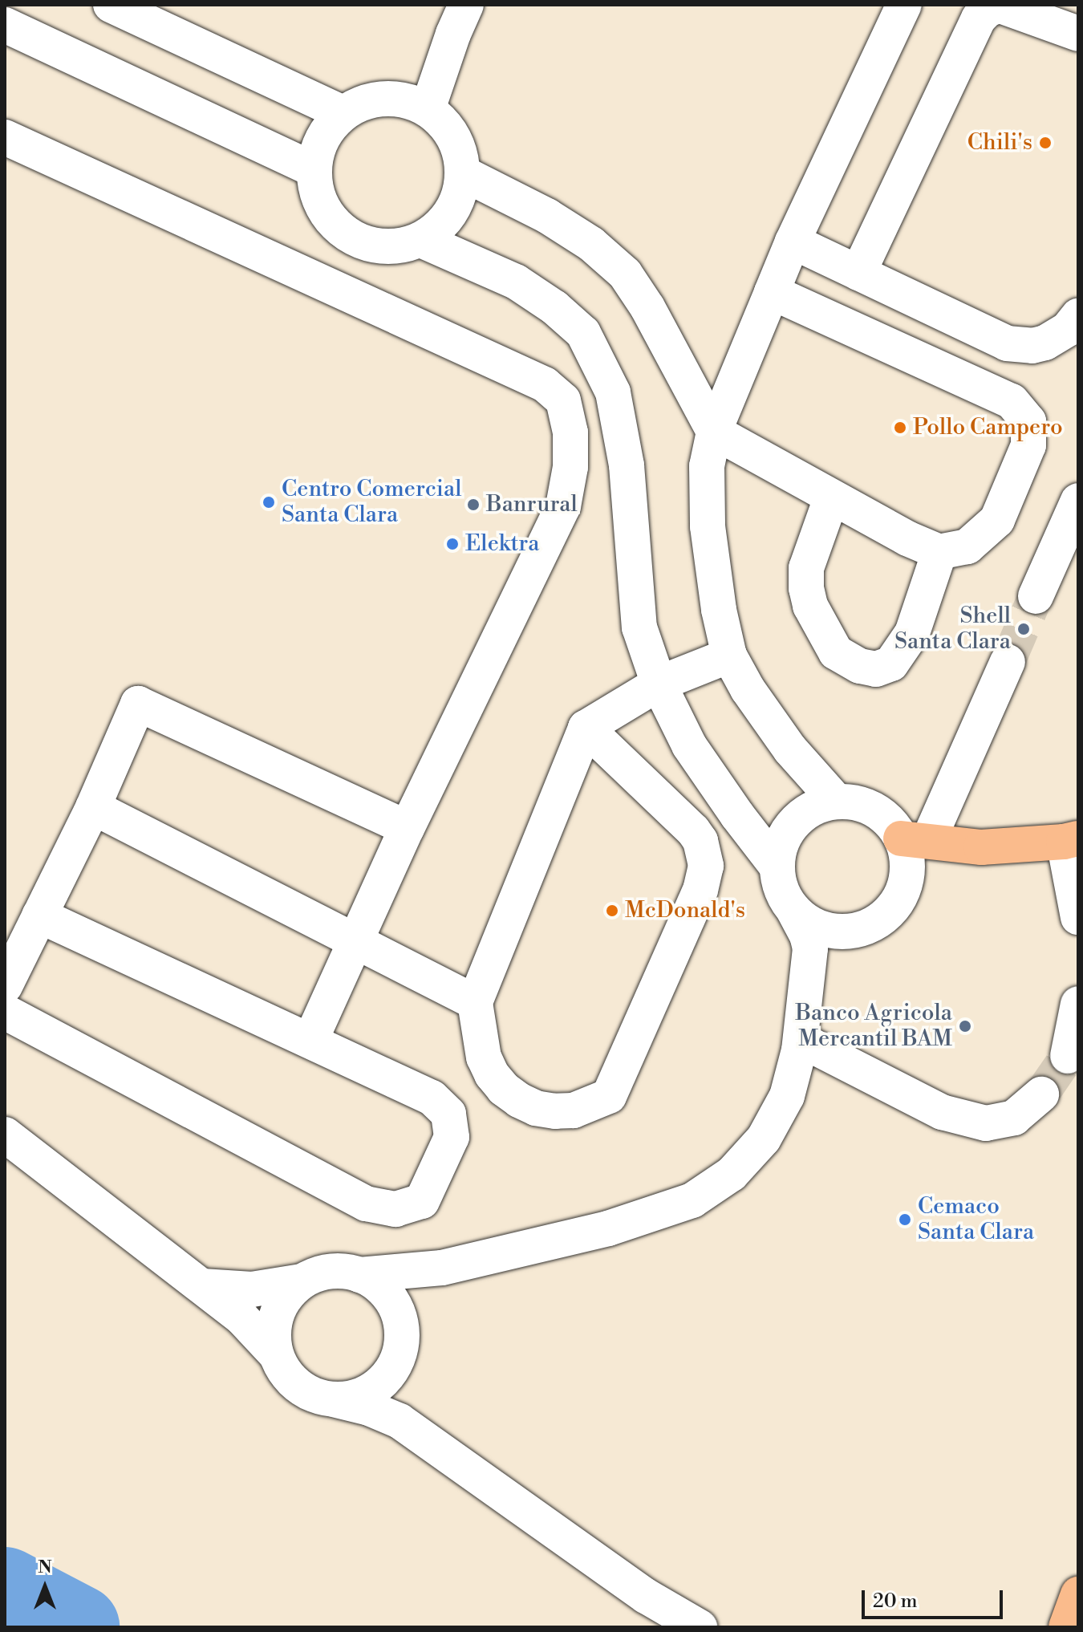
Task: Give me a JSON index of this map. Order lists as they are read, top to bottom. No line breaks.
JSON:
{"places":["Chili's","Pollo Campero","Centro Comercial Santa Clara","Banrural","Elektra","Shell Santa Clara","McDonald's","Banco Agricola Mercantil BAM","Cemaco Santa Clara"],"scale_bar":"20 m","north":"top"}
